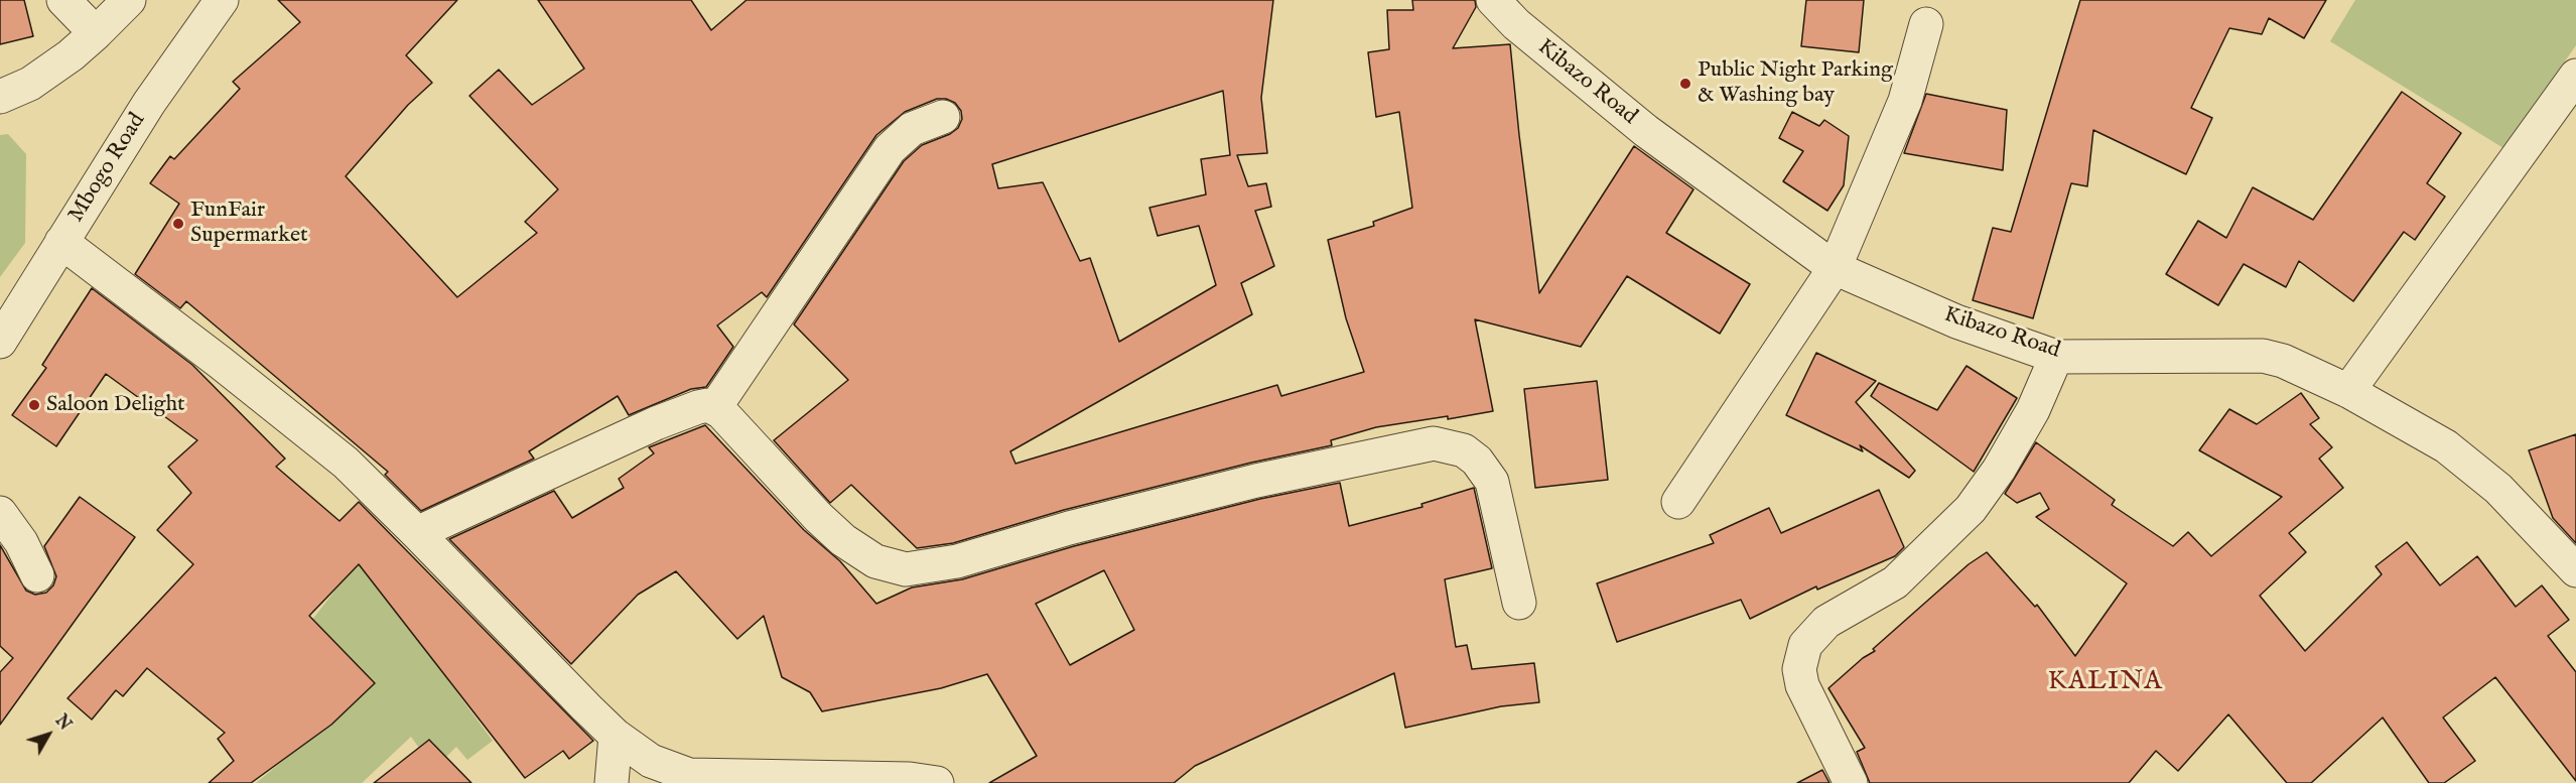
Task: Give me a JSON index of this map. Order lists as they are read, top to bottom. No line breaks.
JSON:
{"streets":{"street":["Kibazo Road","Mbogo Road"]},"districts":["KALINA"],"places":["Public Night Parking & Washing bay","FunFair Supermarket","Saloon Delight"],"north":"top right"}
